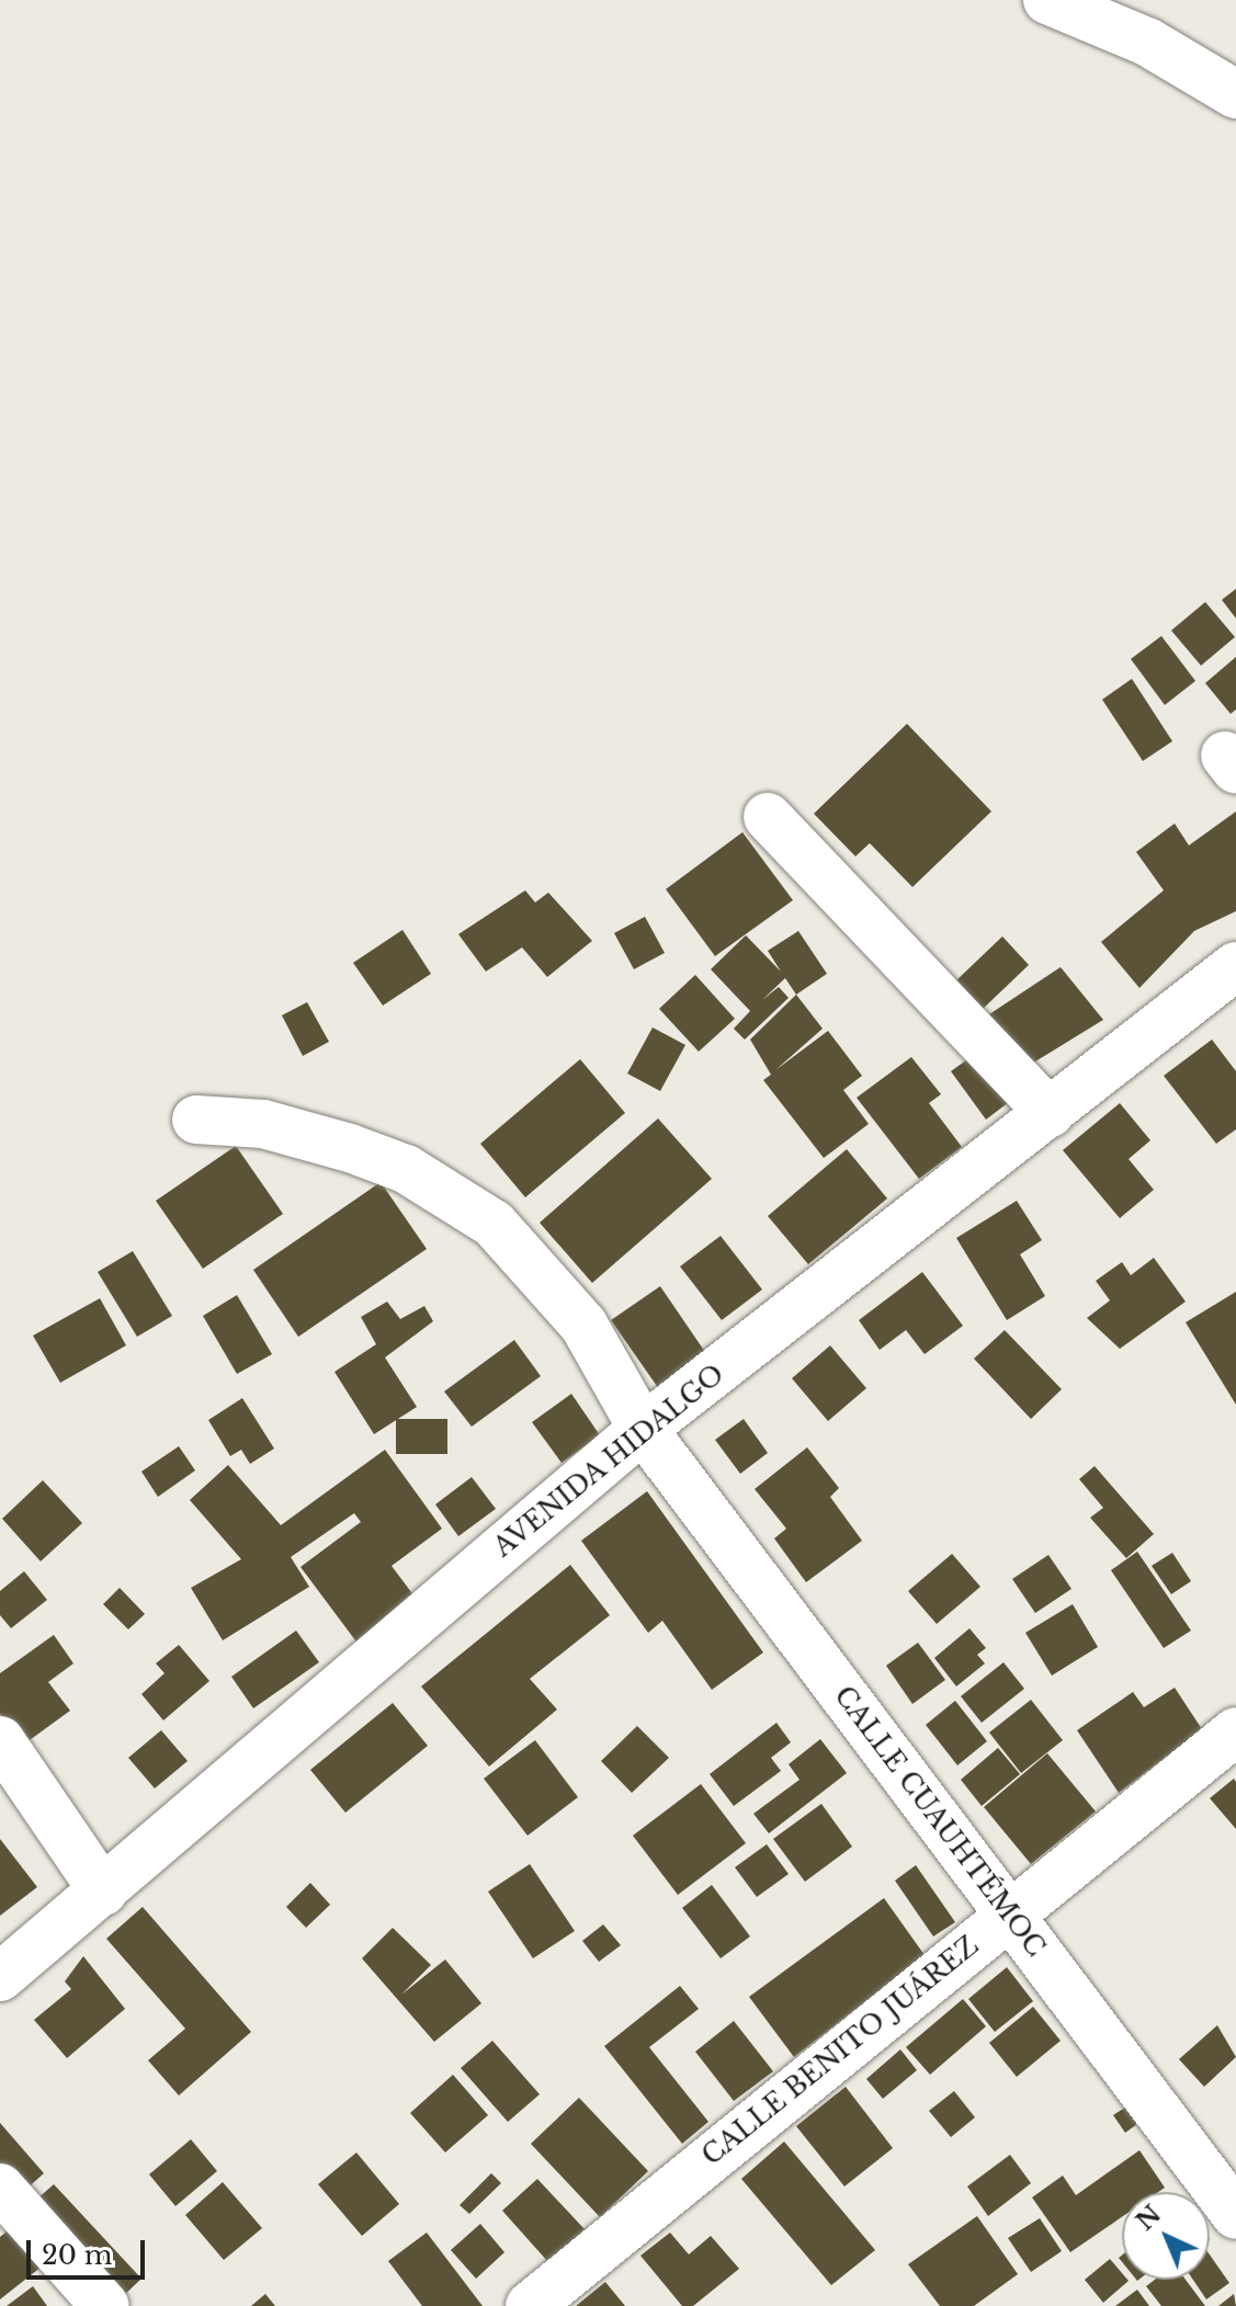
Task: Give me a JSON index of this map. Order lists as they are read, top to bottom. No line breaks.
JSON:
{"streets":{"street":["AVENIDA HIDALGO","CALLE CUAUHTÉMOC","CALLE BENITO JUÁREZ"]},"crossings":[["AVENIDA HIDALGO","CALLE CUAUHTÉMOC"],["CALLE CUAUHTÉMOC","CALLE BENITO JUÁREZ"]],"scale_bar":"20 m","north":"top left"}
